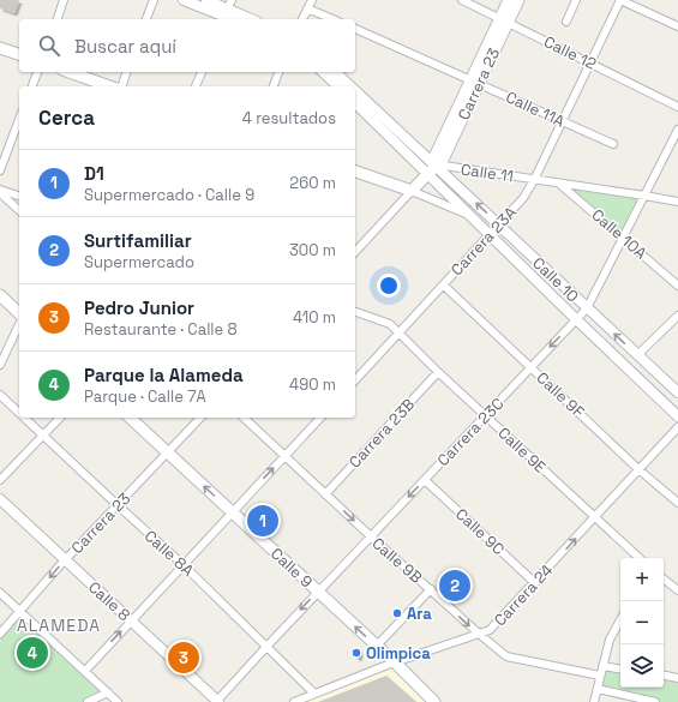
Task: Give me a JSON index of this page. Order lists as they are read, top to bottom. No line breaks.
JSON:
{"streets":{"main road":["Carrera 23","Calle 10","Calle 9"],"street":["Calle 12","Calle 11A","Calle 11","Calle 10A","Carrera 23A","Calle 9F","Carrera 23C","Carrera 23B","Calle 9E","Calle 9C","Calle 8A","Calle 9B","Carrera 24","Calle 8"]},"crossings":[["Calle 12","Carrera 23"],["Calle 12","Carrera 23A"],["Carrera 23","Calle 11A"],["Carrera 23","Calle 11"],["Carrera 23","Calle 10"],["Carrera 23","Calle 8A"],["Carrera 23","Calle 9"],["Carrera 23","Calle 8"],["Calle 11A","Carrera 23A"],["Calle 11","Calle 10A"],["Calle 11","Carrera 23A"],["Calle 11","Calle 10"],["Calle 11","Carrera 23C"],["Calle 10A","Carrera 23C"],["Carrera 23A","Calle 10"],["Carrera 23A","Calle 9F"],["Carrera 23A","Calle 9E"],["Calle 10","Carrera 23C"],["Calle 9F","Carrera 23C"],["Calle 9F","Carrera 24"],["Carrera 23C","Calle 9E"],["Carrera 23C","Calle 9C"],["Carrera 23C","Calle 8A"],["Carrera 23C","Calle 9B"],["Carrera 23C","Calle 9"],["Carrera 23C","Calle 8"],["Carrera 23B","Calle 9E"],["Carrera 23B","Calle 9B"],["Calle 9E","Carrera 24"],["Calle 9C","Carrera 24"],["Calle 8A","Carrera 24"],["Calle 9B","Carrera 24"],["Calle 9","Carrera 24"]],"one_way":["Calle 9"],"districts":["ALAMEDA"],"places":["Ara","Olimpica"],"page":{"search":"Buscar aquí","heading":["Cerca","4 resultados"],"list":[{"mark":"1","name":"D1","note":"Supermercado · Calle 9","value":"260 m"},{"mark":"2","name":"Surtifamiliar","note":"Supermercado","value":"300 m"},{"mark":"3","name":"Pedro Junior","note":"Restaurante · Calle 8","value":"410 m"},{"mark":"4","name":"Parque la Alameda","note":"Parque · Calle 7A","value":"490 m"}],"pins":["1","2","4","3"],"map_buttons":["+","−"]}}
